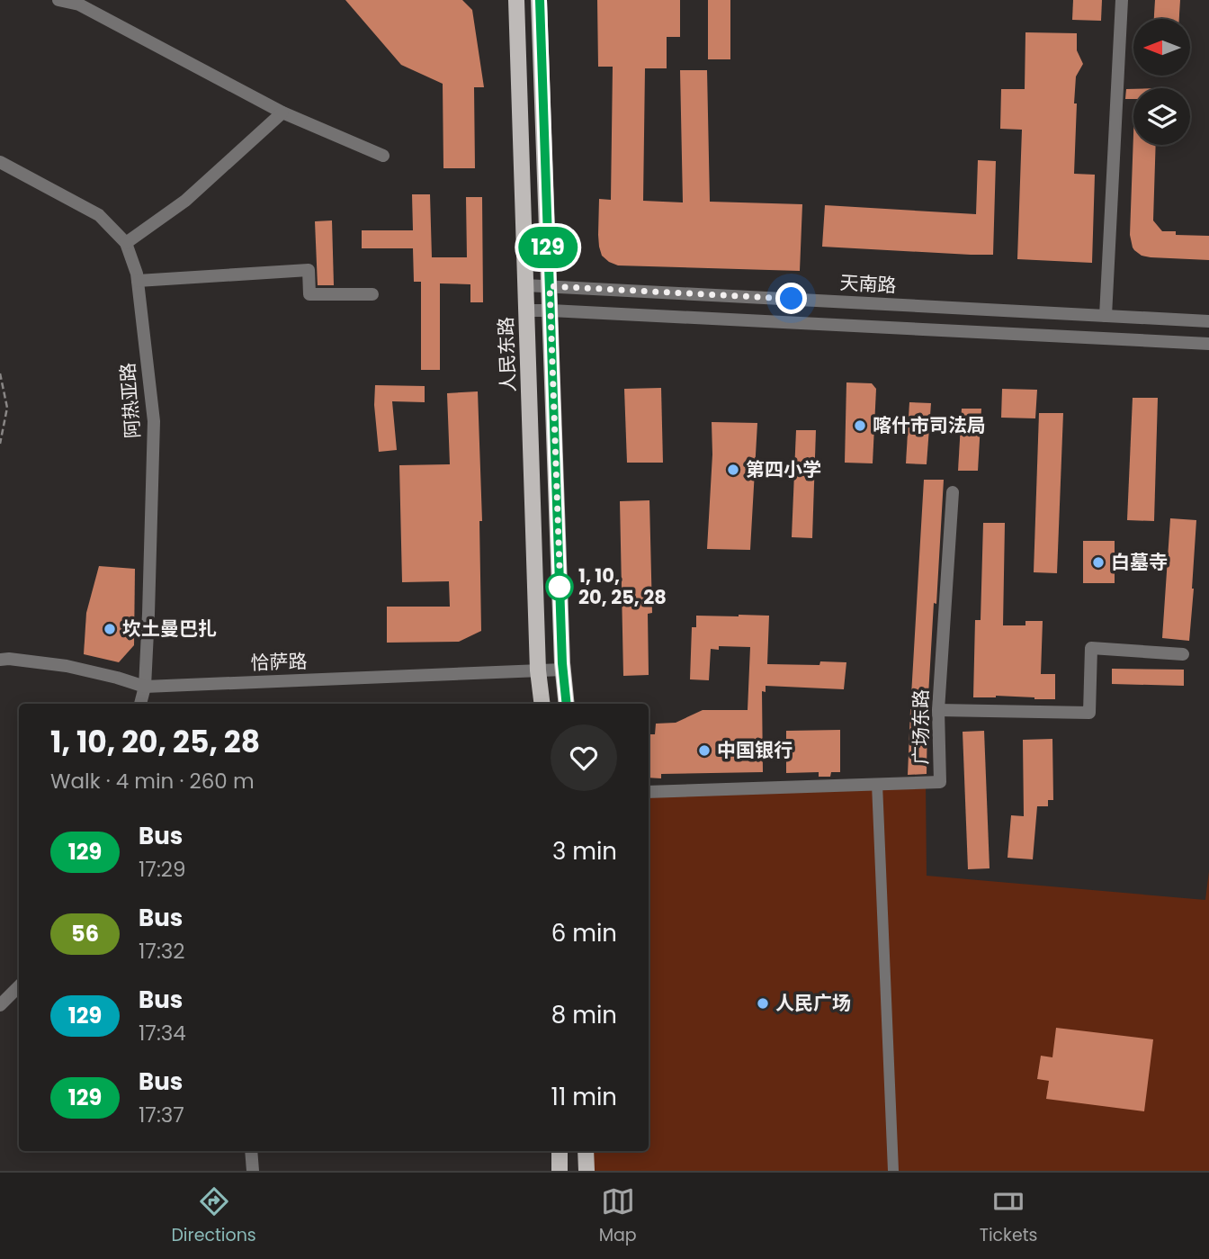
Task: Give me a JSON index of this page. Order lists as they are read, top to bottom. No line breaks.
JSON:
{"streets":{"main road":["人民东路"],"street":["天南路","阿热亚路","恰萨路","广场东路"]},"crossings":[["天南路","人民东路"],["人民东路","恰萨路"],["阿热亚路","恰萨路"]],"places":["喀什市司法局","第四小学","白墓寺","1, 10, 20, 25, 28","坎土曼巴扎","中国银行","人民广场"],"lines":["bus line 129"],"north":"left","page":{"on_map":"129","heading":["1, 10, 20, 25, 28","Walk · 4 min · 260 m"],"list":[{"mark":"129","name":"Bus","note":"17:29","value":"3 min"},{"mark":"56","name":"Bus","note":"17:32","value":"6 min"},{"mark":"129","name":"Bus","note":"17:34","value":"8 min"},{"mark":"129","name":"Bus","note":"17:37","value":"11 min"}],"tabs":["Directions","Map","Tickets"]}}
